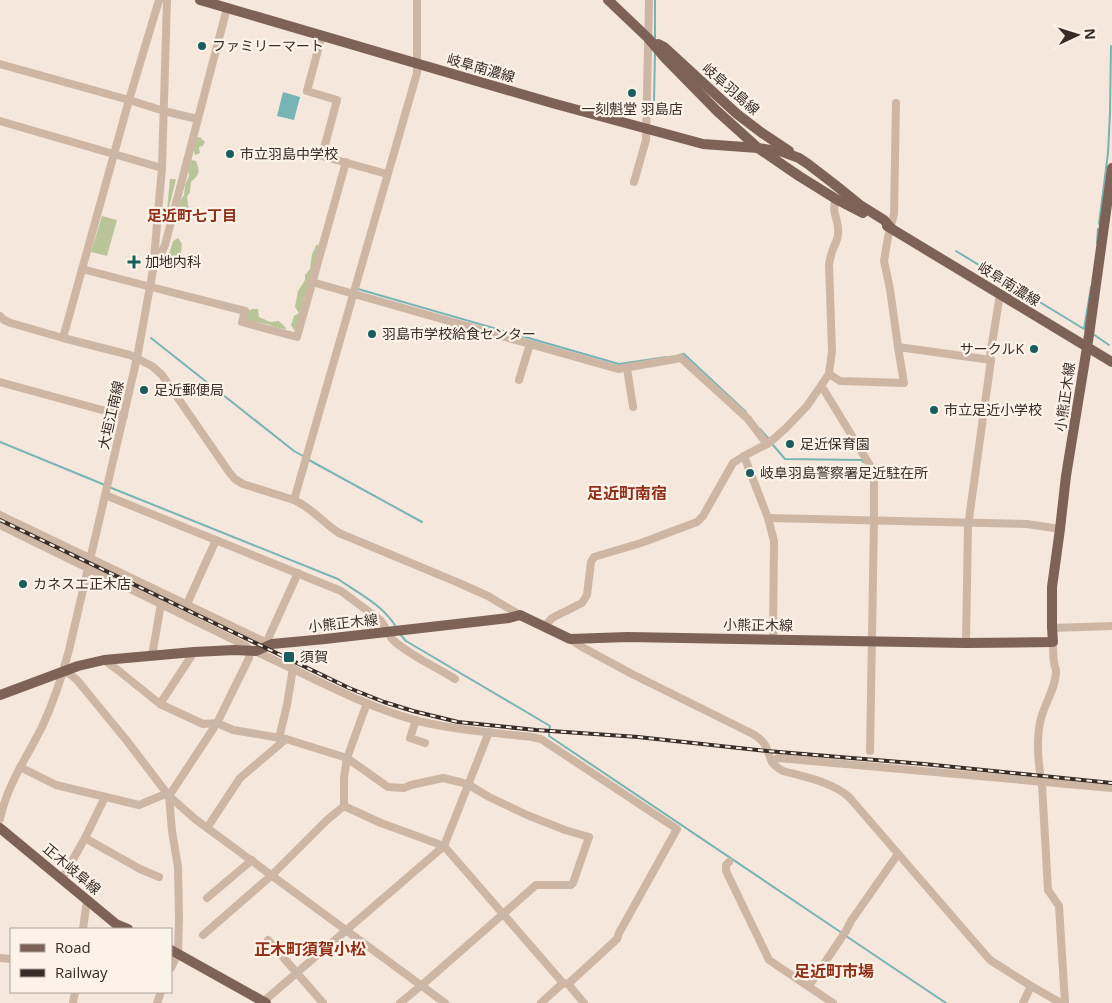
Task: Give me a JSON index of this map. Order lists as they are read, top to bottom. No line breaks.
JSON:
{"streets":{"main road":["岐阜南濃線","岐阜羽島線","小熊正木線","正木岐阜線"],"street":["大垣江南線"]},"crossings":[["岐阜南濃線","岐阜羽島線"],["岐阜南濃線","小熊正木線"],["小熊正木線","大垣江南線"]],"districts":["足近町七丁目","足近町南宿","正木町須賀小松","足近町市場"],"places":{"other":["ファミリーマート","一刻魁堂 羽島店","市立羽島中学校","羽島市学校給食センター","サークルK","足近郵便局","市立足近小学校","足近保育園","岐阜羽島警察署足近駐在所","カネスエ正木店"],"health":["加地内科"],"transit":["須賀"]},"legend":["Road","Railway"],"north":"right"}
